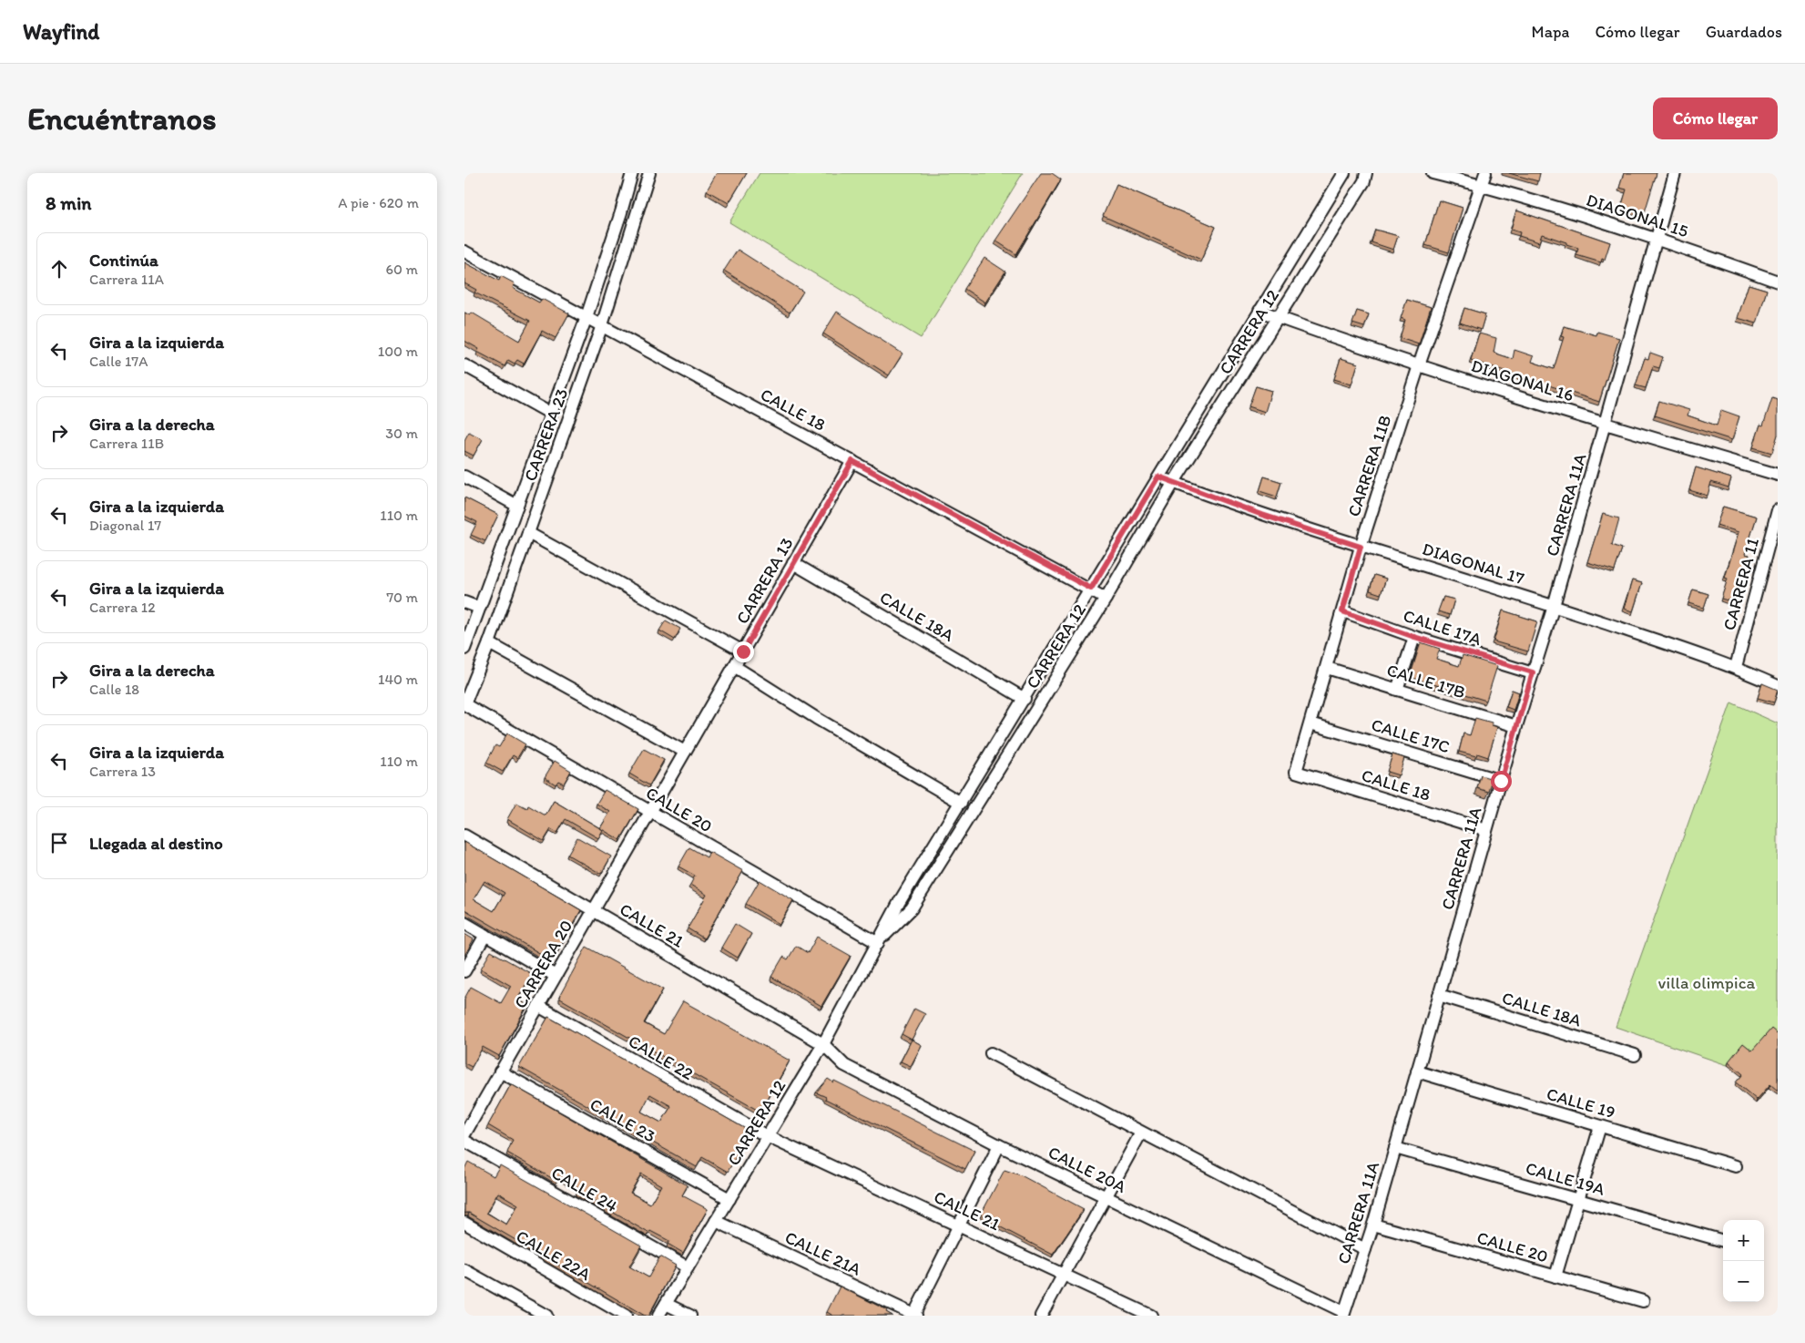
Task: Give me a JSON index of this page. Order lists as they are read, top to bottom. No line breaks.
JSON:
{"streets":{"street":["DIAGONAL 15","CARRERA 12","DIAGONAL 16","CALLE 18","CARRERA 23","CARRERA 11B","CARRERA 11A","DIAGONAL 17","CARRERA 13","CARRERA 11","CALLE 18A","CALLE 17A","CALLE 17B","CALLE 17C","CALLE 20","CALLE 21","CARRERA 20","CALLE 22","CALLE 19","CALLE 23","CALLE 20A","CALLE 19A","CALLE 24","CALLE 21A","CALLE 22A"]},"crossings":[["DIAGONAL 15","CARRERA 11B"],["DIAGONAL 15","CARRERA 11A"],["CARRERA 12","DIAGONAL 16"],["CARRERA 12","CALLE 18"],["CARRERA 12","DIAGONAL 17"],["CARRERA 12","CALLE 18A"],["CARRERA 12","CALLE 20"],["CARRERA 12","CALLE 21"],["CARRERA 12","CALLE 22"],["CARRERA 12","CALLE 23"],["CARRERA 12","CALLE 20A"],["CARRERA 12","CALLE 24"],["CARRERA 12","CALLE 21A"],["DIAGONAL 16","CARRERA 11B"],["DIAGONAL 16","CARRERA 11A"],["CALLE 18","CARRERA 23"],["CALLE 18","CARRERA 11B"],["CALLE 18","CARRERA 11A"],["CALLE 18","CARRERA 13"],["CARRERA 23","CALLE 20"],["CARRERA 11B","DIAGONAL 17"],["CARRERA 11B","CALLE 17A"],["CARRERA 11B","CALLE 17B"],["CARRERA 11B","CALLE 17C"],["CARRERA 11A","DIAGONAL 17"],["CARRERA 11A","CALLE 18A"],["CARRERA 11A","CALLE 17A"],["CARRERA 11A","CALLE 17B"],["CARRERA 11A","CALLE 17C"],["CARRERA 11A","CALLE 20"],["CARRERA 11A","CALLE 19"],["CARRERA 11A","CALLE 20A"],["CARRERA 11A","CALLE 19A"],["DIAGONAL 17","CARRERA 11"],["CARRERA 13","CALLE 18A"],["CARRERA 13","CALLE 20"],["CARRERA 13","CARRERA 20"],["CALLE 20","CARRERA 20"],["CALLE 21","CARRERA 20"],["CALLE 21","CALLE 22"],["CALLE 21","CALLE 20A"],["CARRERA 20","CALLE 22"],["CARRERA 20","CALLE 23"]],"parks":["villa olimpica"],"page":{"header":"Wayfind","nav":["Mapa","Cómo llegar","Guardados"],"buttons":"Cómo llegar","title":"Encuéntranos","heading":["8 min","A pie · 620 m"],"list":[["Continúa","Carrera 11A","60 m"],["Gira a la izquierda","Calle 17A","100 m"],["Gira a la derecha","Carrera 11B","30 m"],["Gira a la izquierda","Diagonal 17","110 m"],["Gira a la izquierda","Carrera 12","70 m"],["Gira a la derecha","Calle 18","140 m"],["Gira a la izquierda","Carrera 13","110 m"],"Llegada al destino"],"map_buttons":["+","−"]}}
